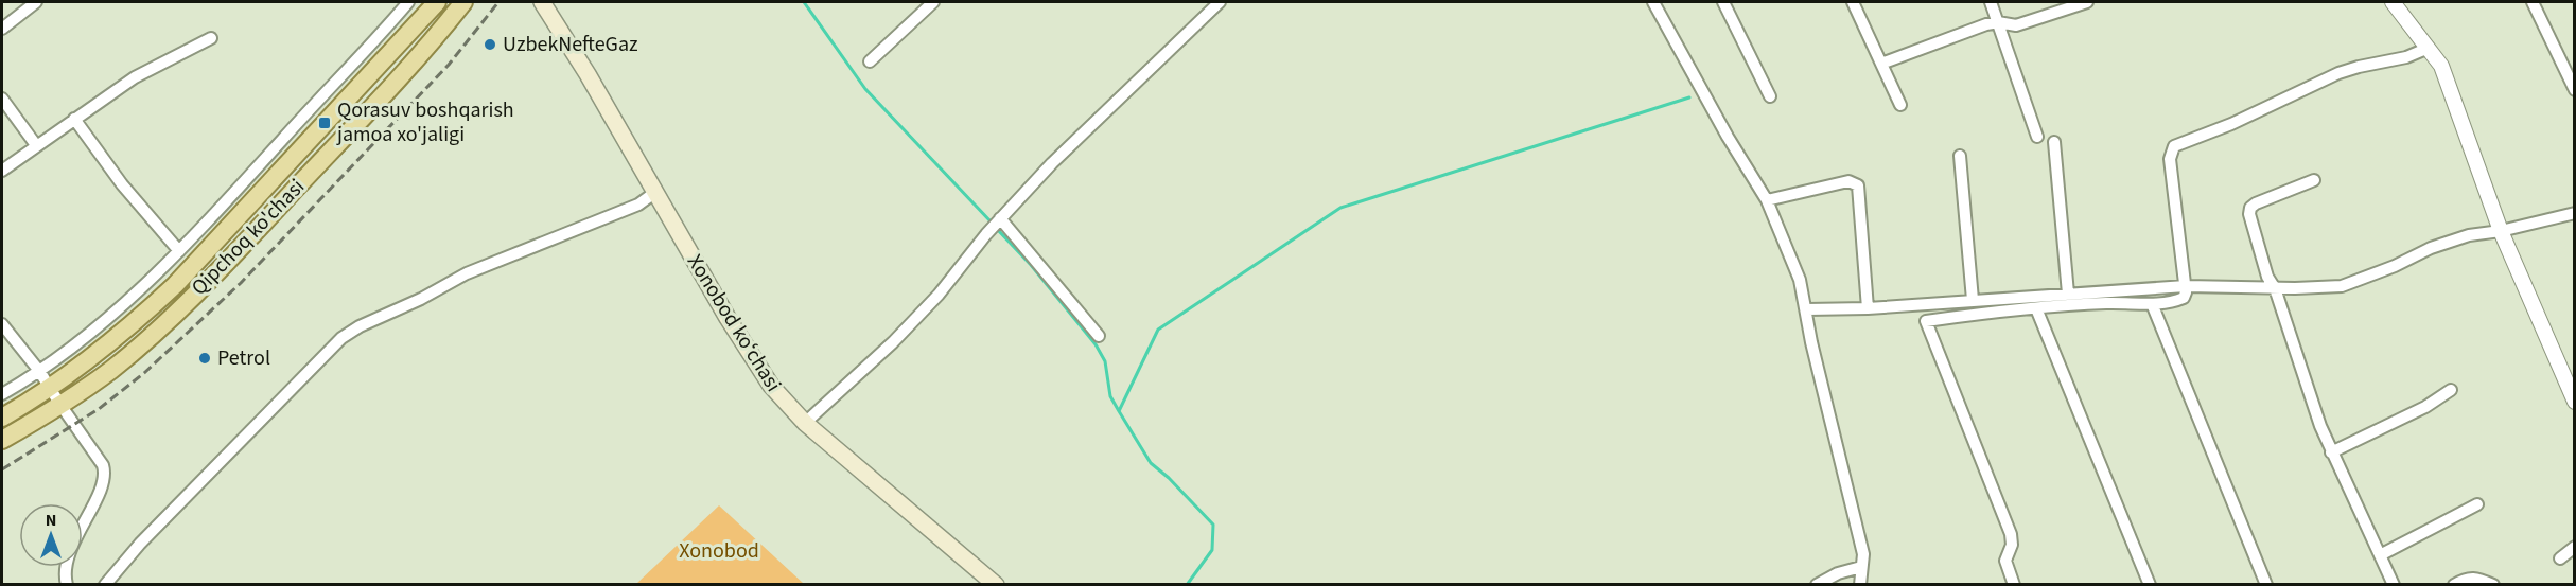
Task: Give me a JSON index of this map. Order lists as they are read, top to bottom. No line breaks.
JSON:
{"streets":{"main road":["Qipchoq ko'chasi","Xonobod koʻchasi"]},"parks":["Xonobod"],"places":{"other":["UzbekNefteGaz","Petrol"],"transit":["Qorasuv boshqarish jamoa xo'jaligi"]},"north":"top"}
